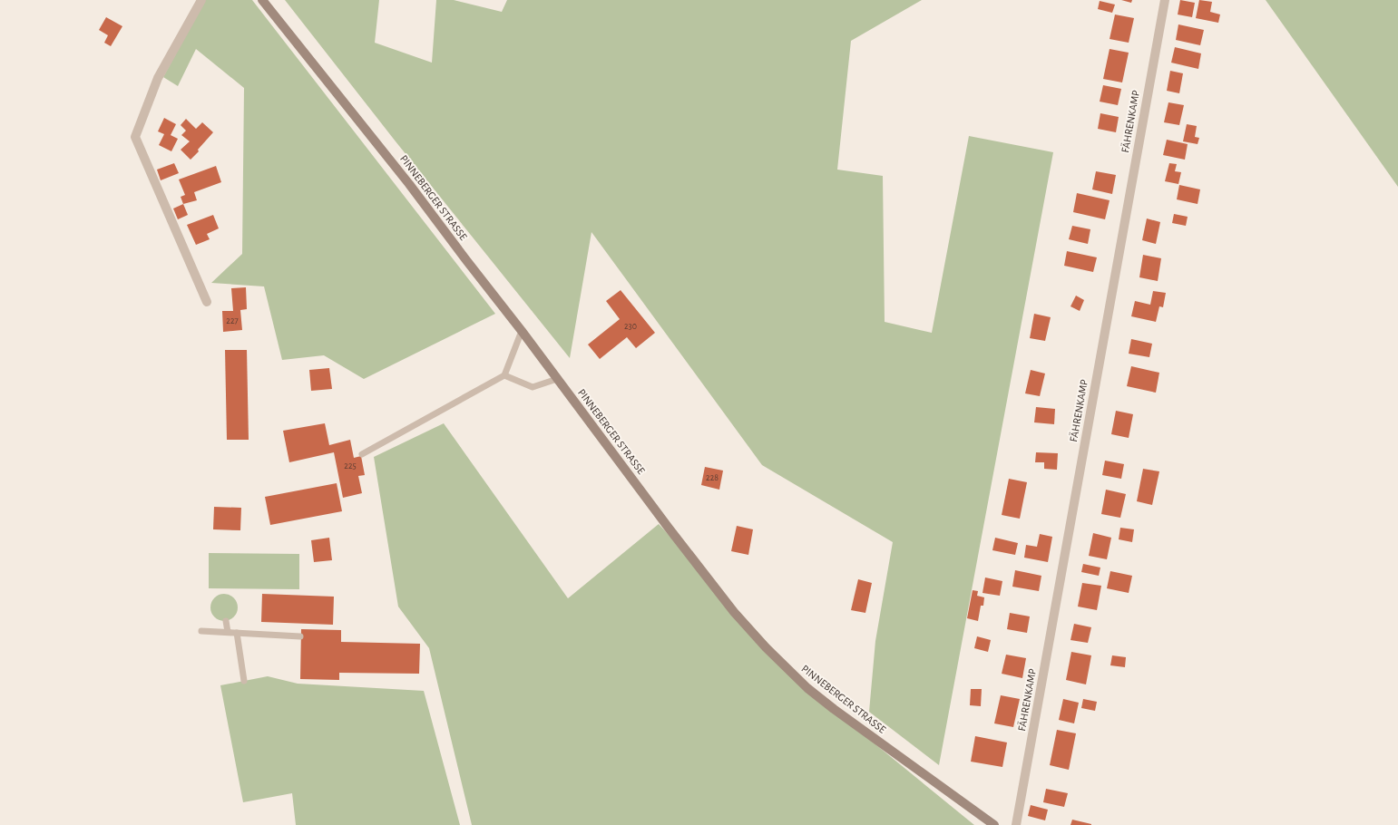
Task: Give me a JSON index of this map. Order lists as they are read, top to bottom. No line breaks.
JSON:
{"streets":{"main road":["PINNEBERGER STRASSE"],"street":["FÄHRENKAMP"]},"house_numbers":["227","230","225","228"]}
